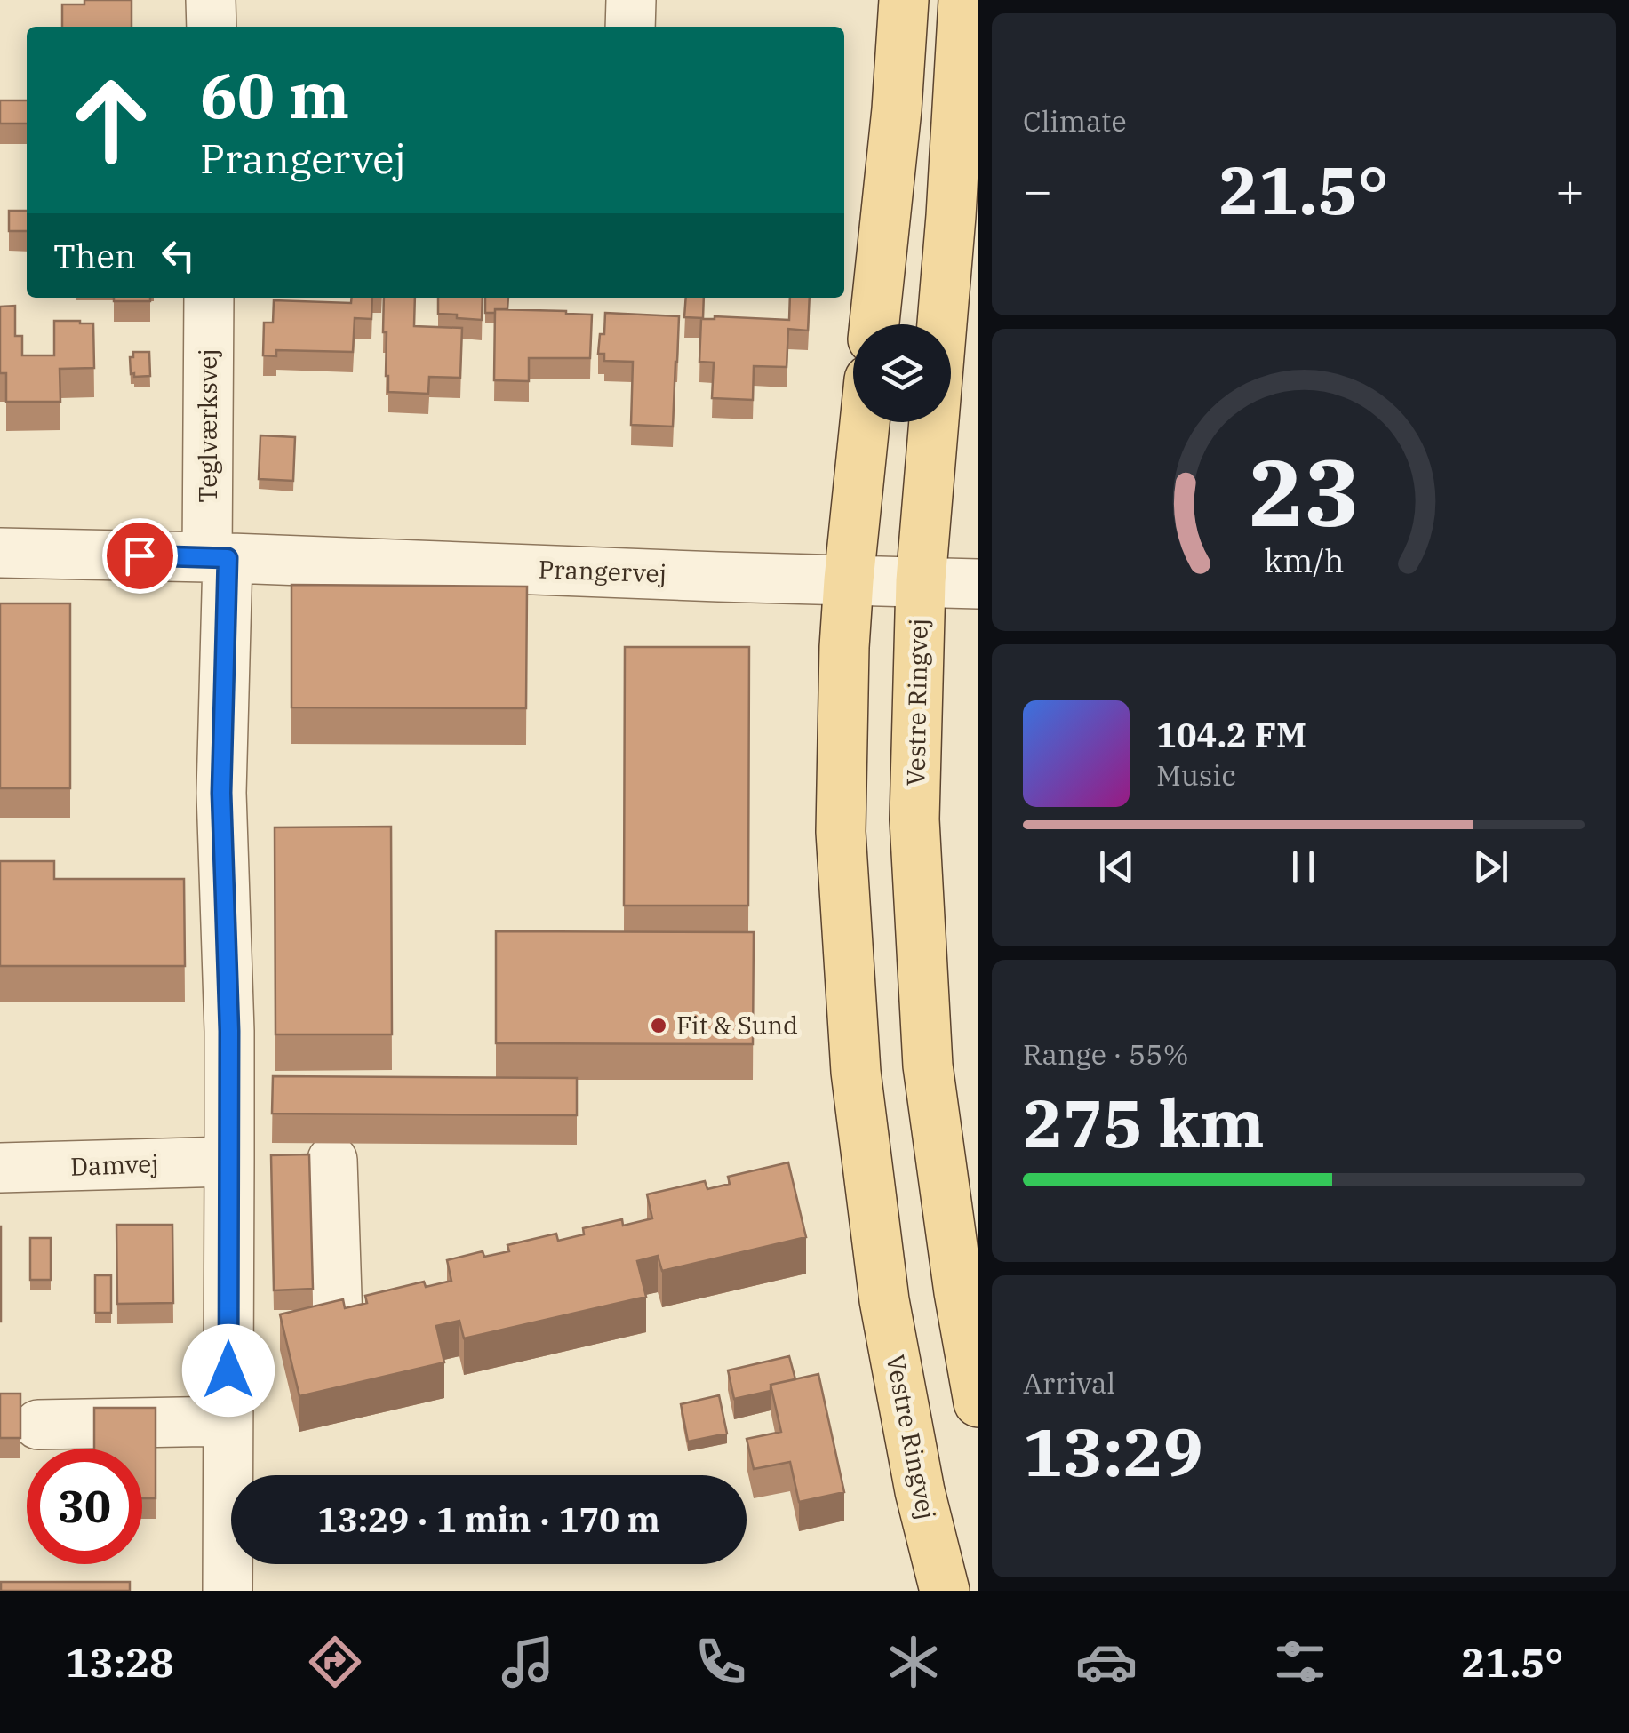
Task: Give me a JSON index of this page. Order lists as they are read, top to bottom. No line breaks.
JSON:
{"streets":{"main road":["Vestre Ringvej"],"street":["Teglværksvej","Prangervej","Damvej"]},"crossings":[["Teglværksvej","Prangervej"],["Prangervej","Vestre Ringvej"]],"places":["Fit & Sund"],"page":{"tile":["Climate",["Range · 55%","275 km"],["Arrival","13:29"]],"turn":["60 m","Prangervej"],"heat":["−","21.5°","+"],"then":"Then","song":["104.2 FM","Music"],"limit":"30","trip":"13:29 · 1 min · 170 m","tabs":["13:28","21.5°"],"gauge":["23","km/h"]}}
